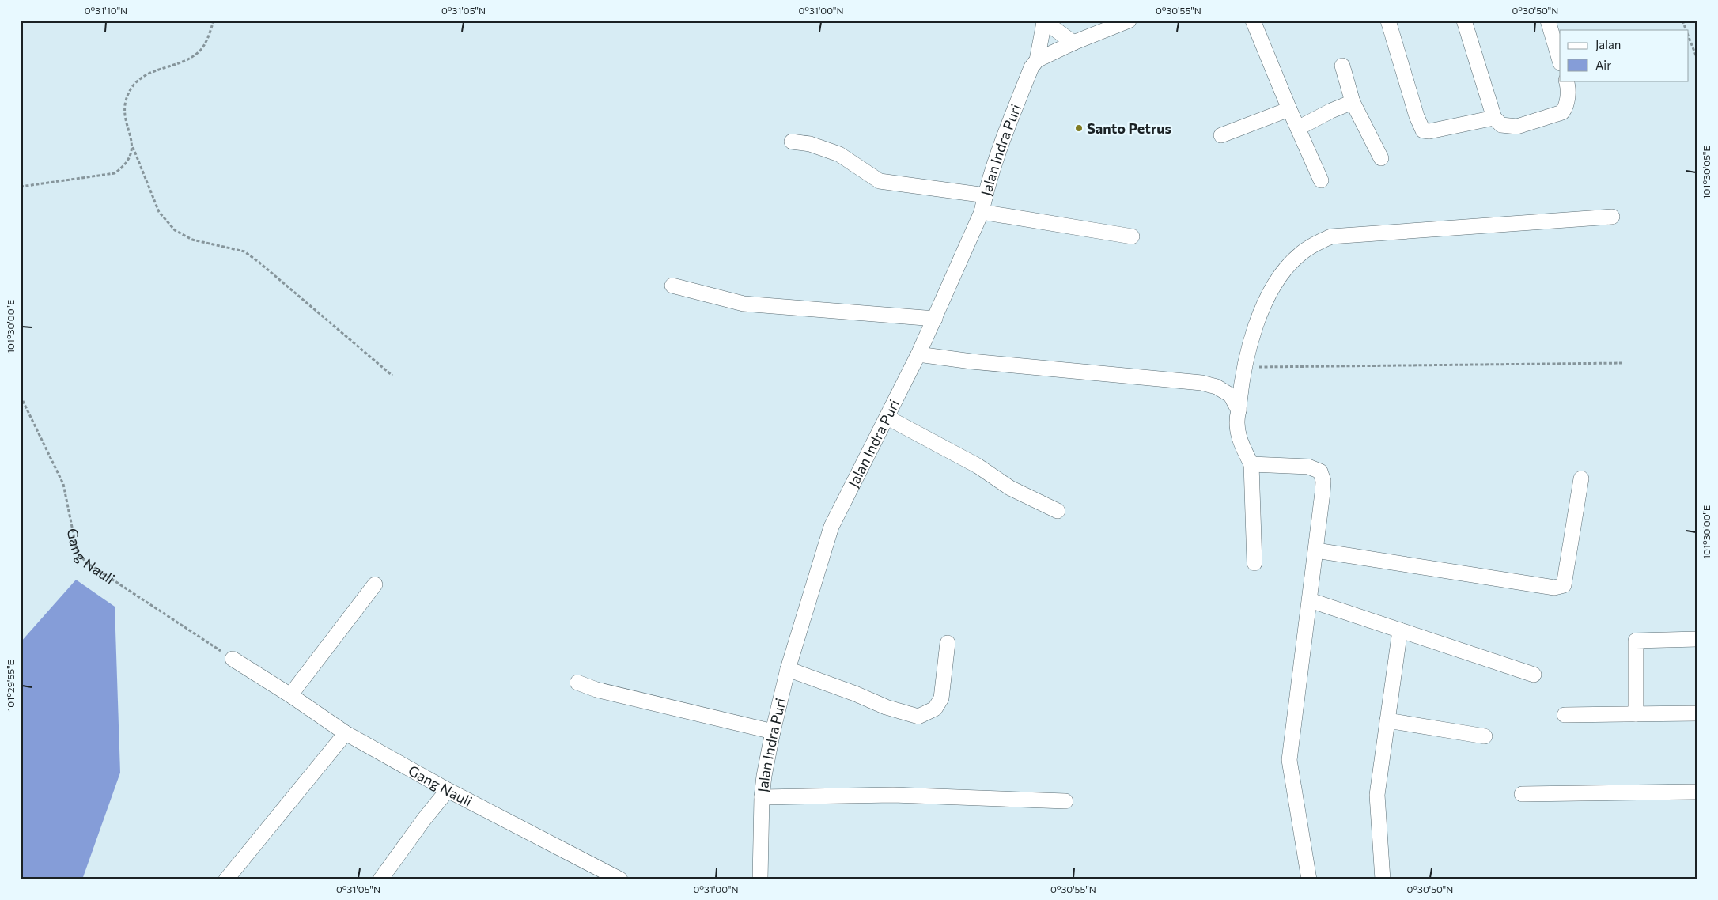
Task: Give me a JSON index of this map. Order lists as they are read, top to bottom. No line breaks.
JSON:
{"streets":{"street":["Jalan Indra Puri","Gang Nauli"]},"places":["Santo Petrus"],"legend":["Jalan","Air"],"coordinates":["0°31'10\"N","0°31'05\"N","0°31'00\"N","0°30'55\"N","0°30'50\"N","101°30'05\"E","101°30'00\"E","101°29'55\"E"]}
